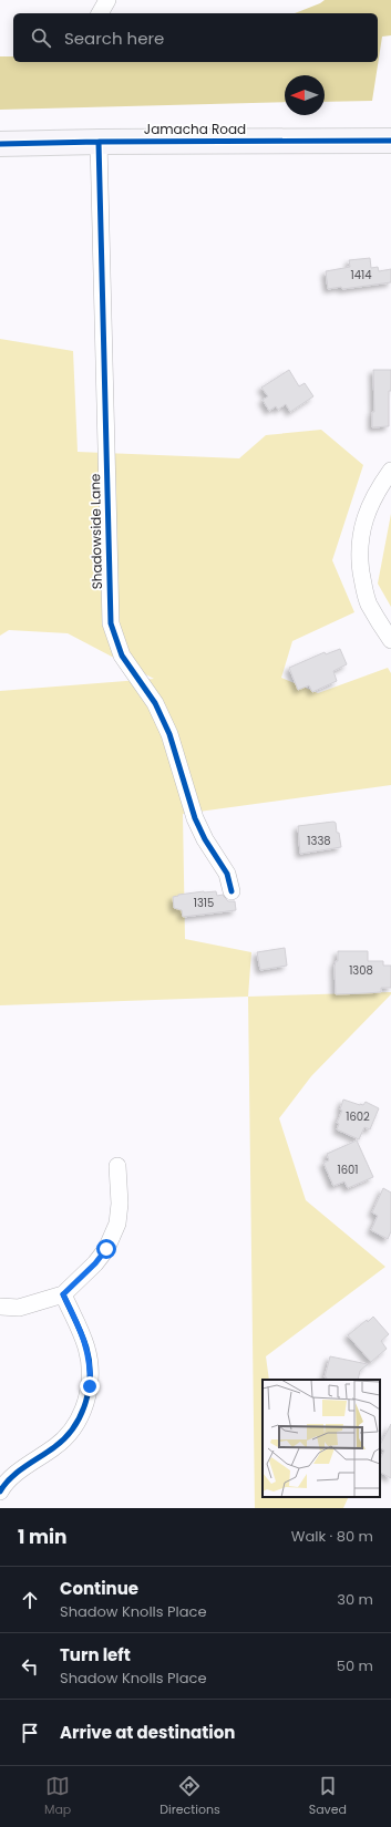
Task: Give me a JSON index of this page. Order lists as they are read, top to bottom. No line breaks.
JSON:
{"streets":{"main road":["Jamacha Road"],"street":["Shadowside Lane"]},"crossings":[["Jamacha Road","Shadowside Lane"]],"house_numbers":["1414","1338","1315","1308","1602","1601"],"north":"left","page":{"search":"Search here","heading":["1 min","Walk · 80 m"],"list":[["Continue","Shadow Knolls Place","30 m"],["Turn left","Shadow Knolls Place","50 m"],"Arrive at destination"],"nav":["Map","Directions","Saved"]}}
